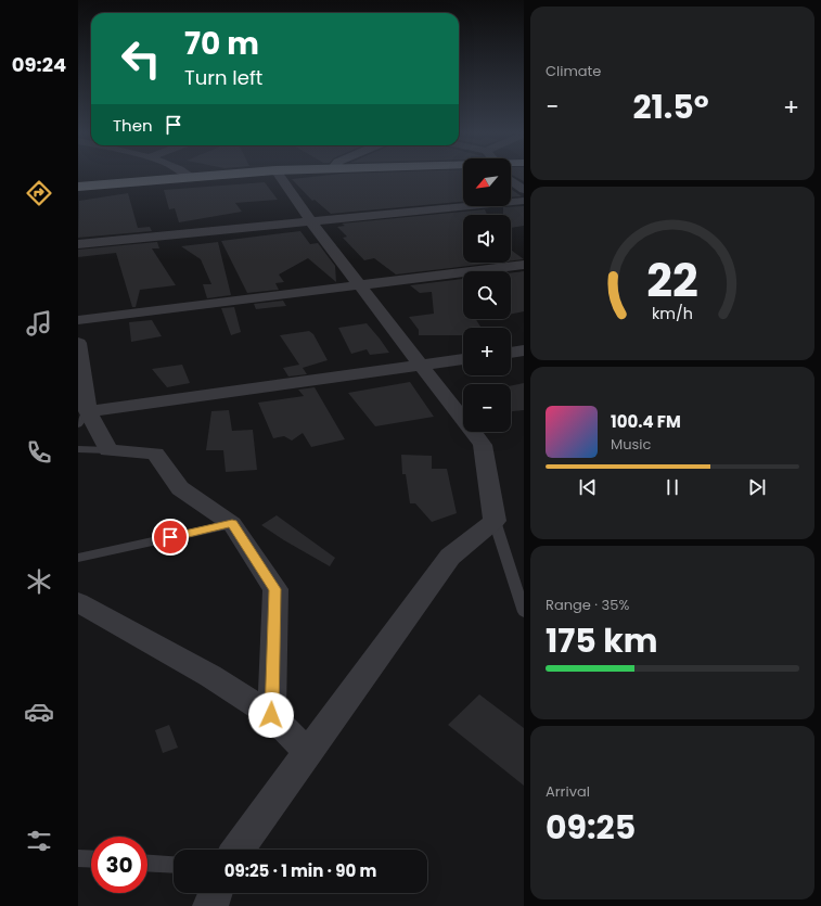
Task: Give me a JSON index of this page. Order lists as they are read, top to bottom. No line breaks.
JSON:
{"north":"bottom left","page":{"tabs":"09:24","tile":["Climate",["Range · 35%","175 km"],["Arrival","09:25"]],"turn":["70 m","Turn left"],"heat":["−","21.5°","+"],"then":"Then","map_buttons":["+","−"],"song":["100.4 FM","Music"],"limit":"30","trip":"09:25 · 1 min · 90 m","gauge":["22","km/h"]}}
